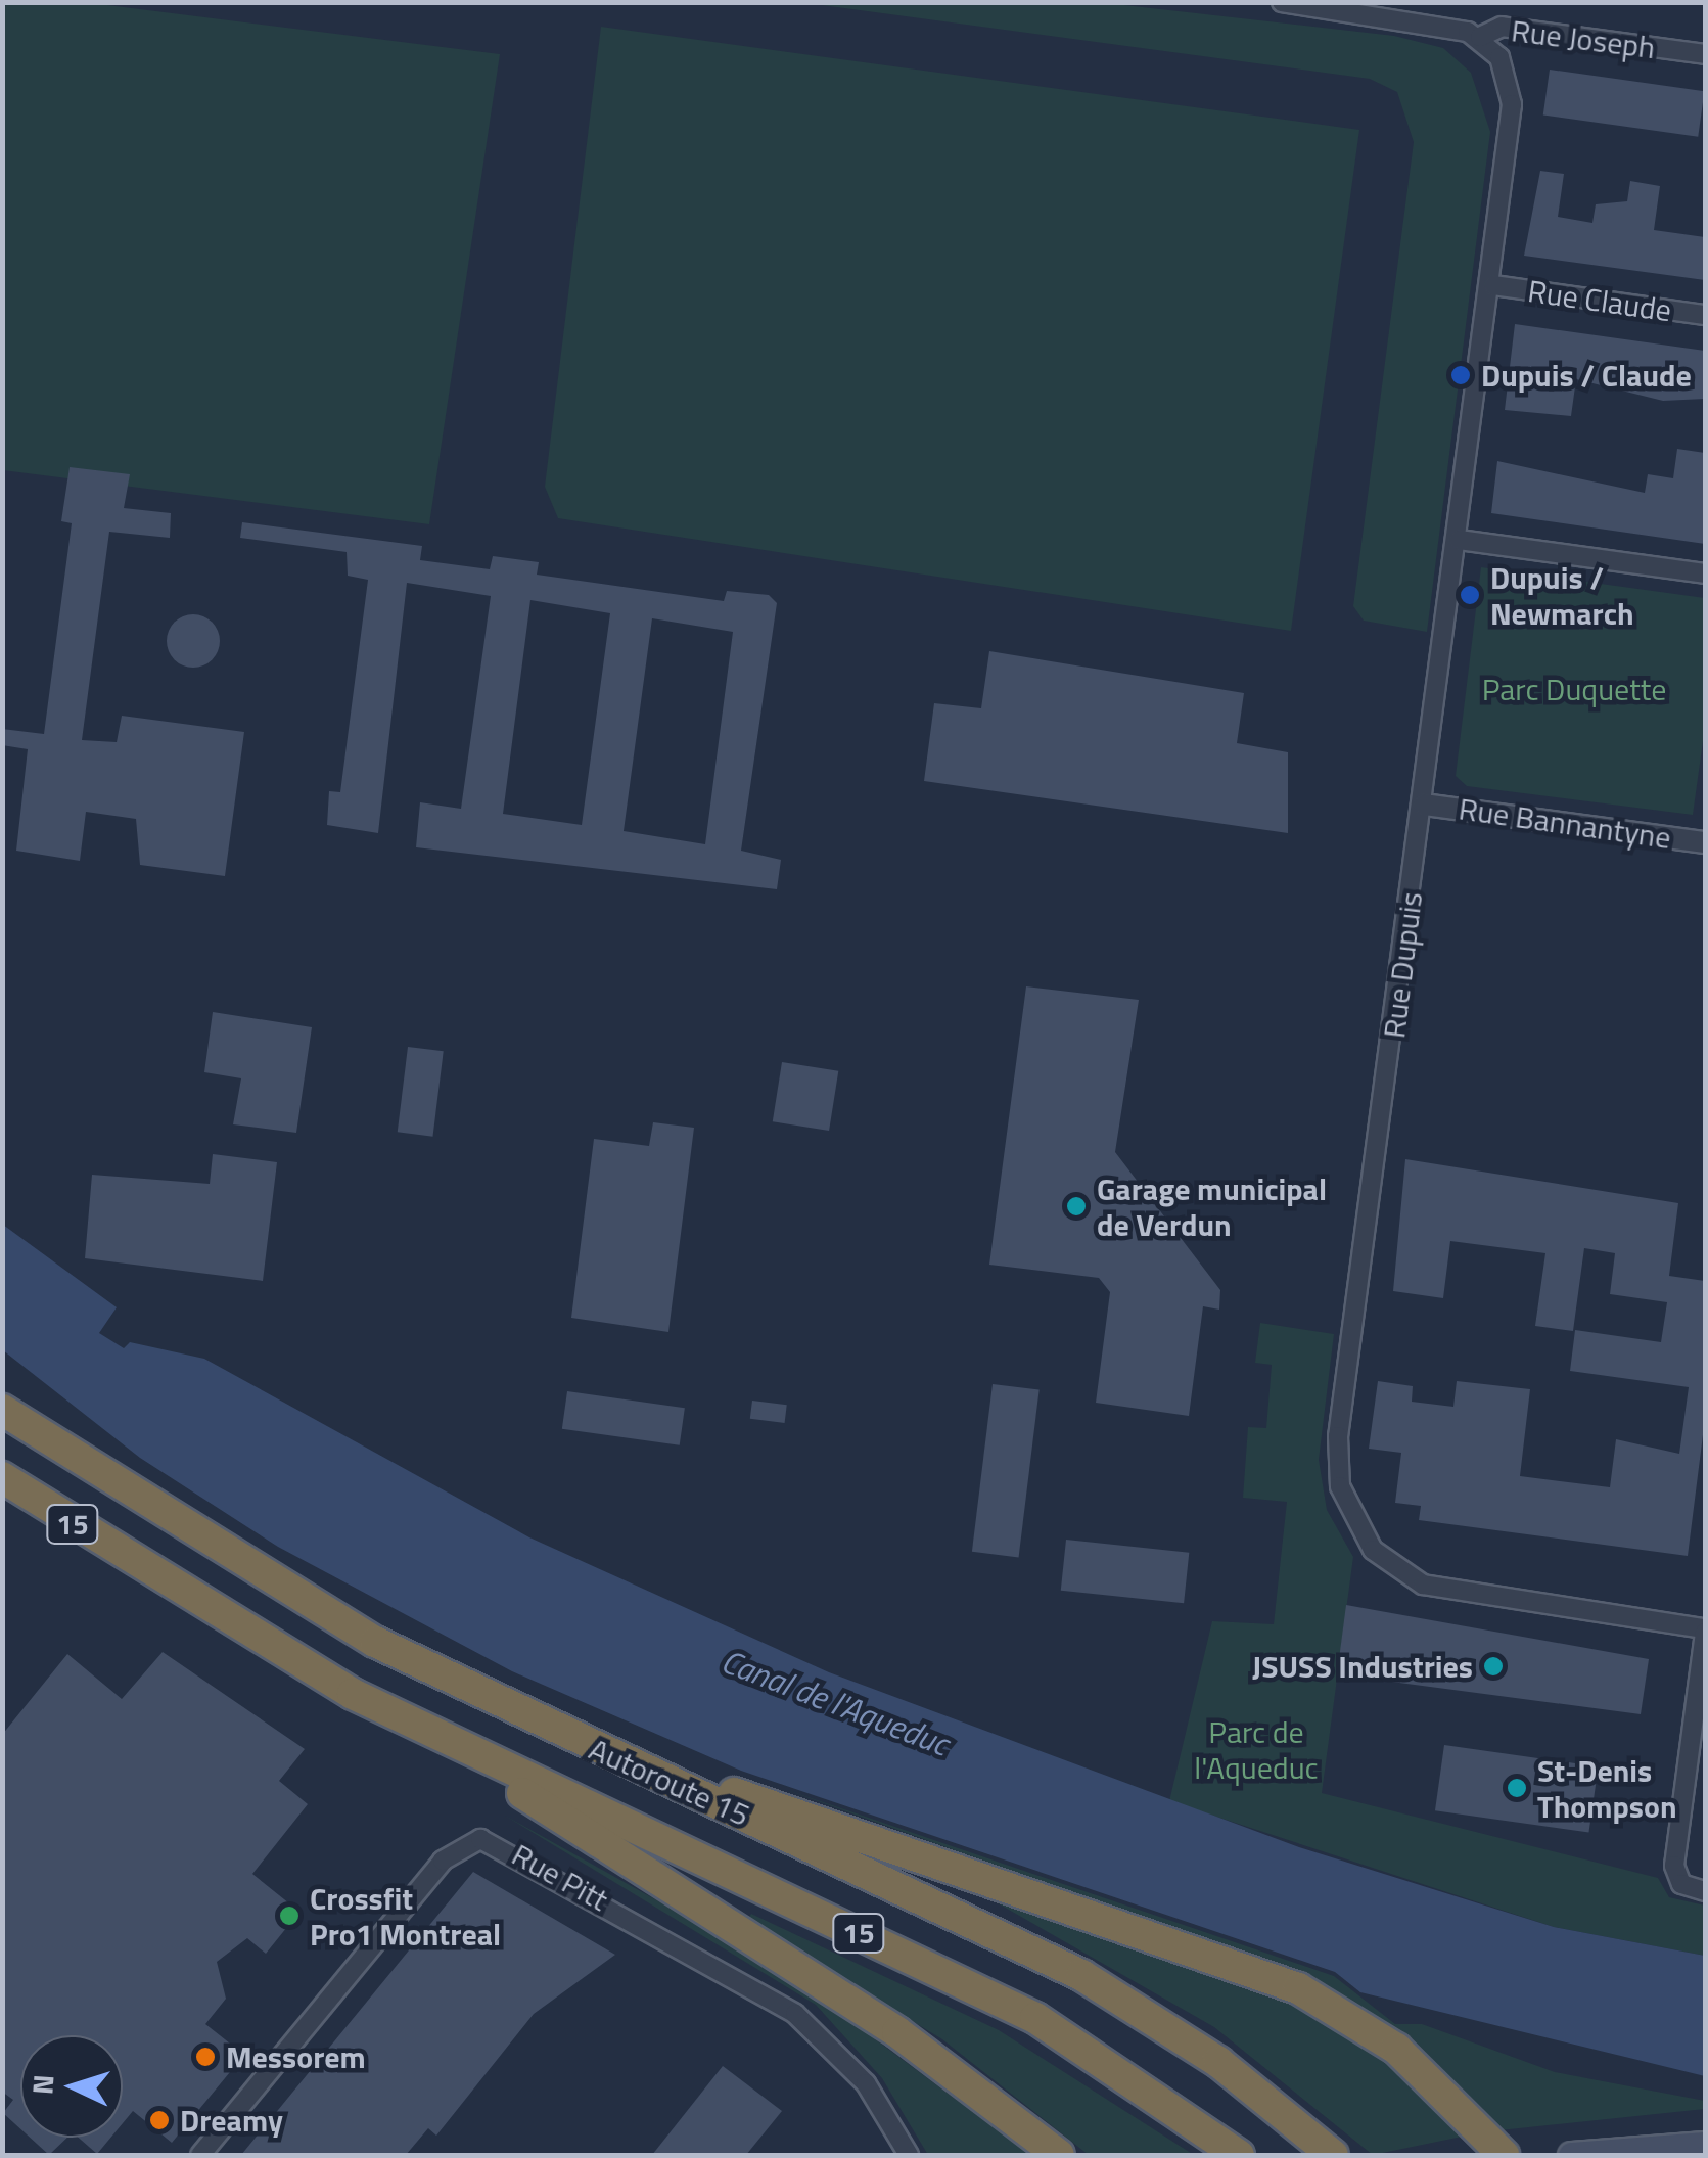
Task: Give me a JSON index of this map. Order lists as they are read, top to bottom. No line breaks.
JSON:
{"streets":{"highway":["15","Autoroute 15"],"street":["Rue Joseph","Rue Claude","Rue Bannantyne","Rue Dupuis","Rue Pitt"]},"crossings":[["Rue Joseph","Rue Dupuis"],["Rue Claude","Rue Dupuis"],["Rue Bannantyne","Rue Dupuis"]],"water":["Canal de l'Aqueduc"],"parks":["Parc Duquette","Parc de l'Aqueduc"],"places":["Dupuis / Claude","Dupuis / Newmarch","Garage municipal de Verdun","JSUSS Industries","St-Denis Thompson","Crossfit Pro1 Montreal","Messorem","Dreamy"],"north":"left"}
